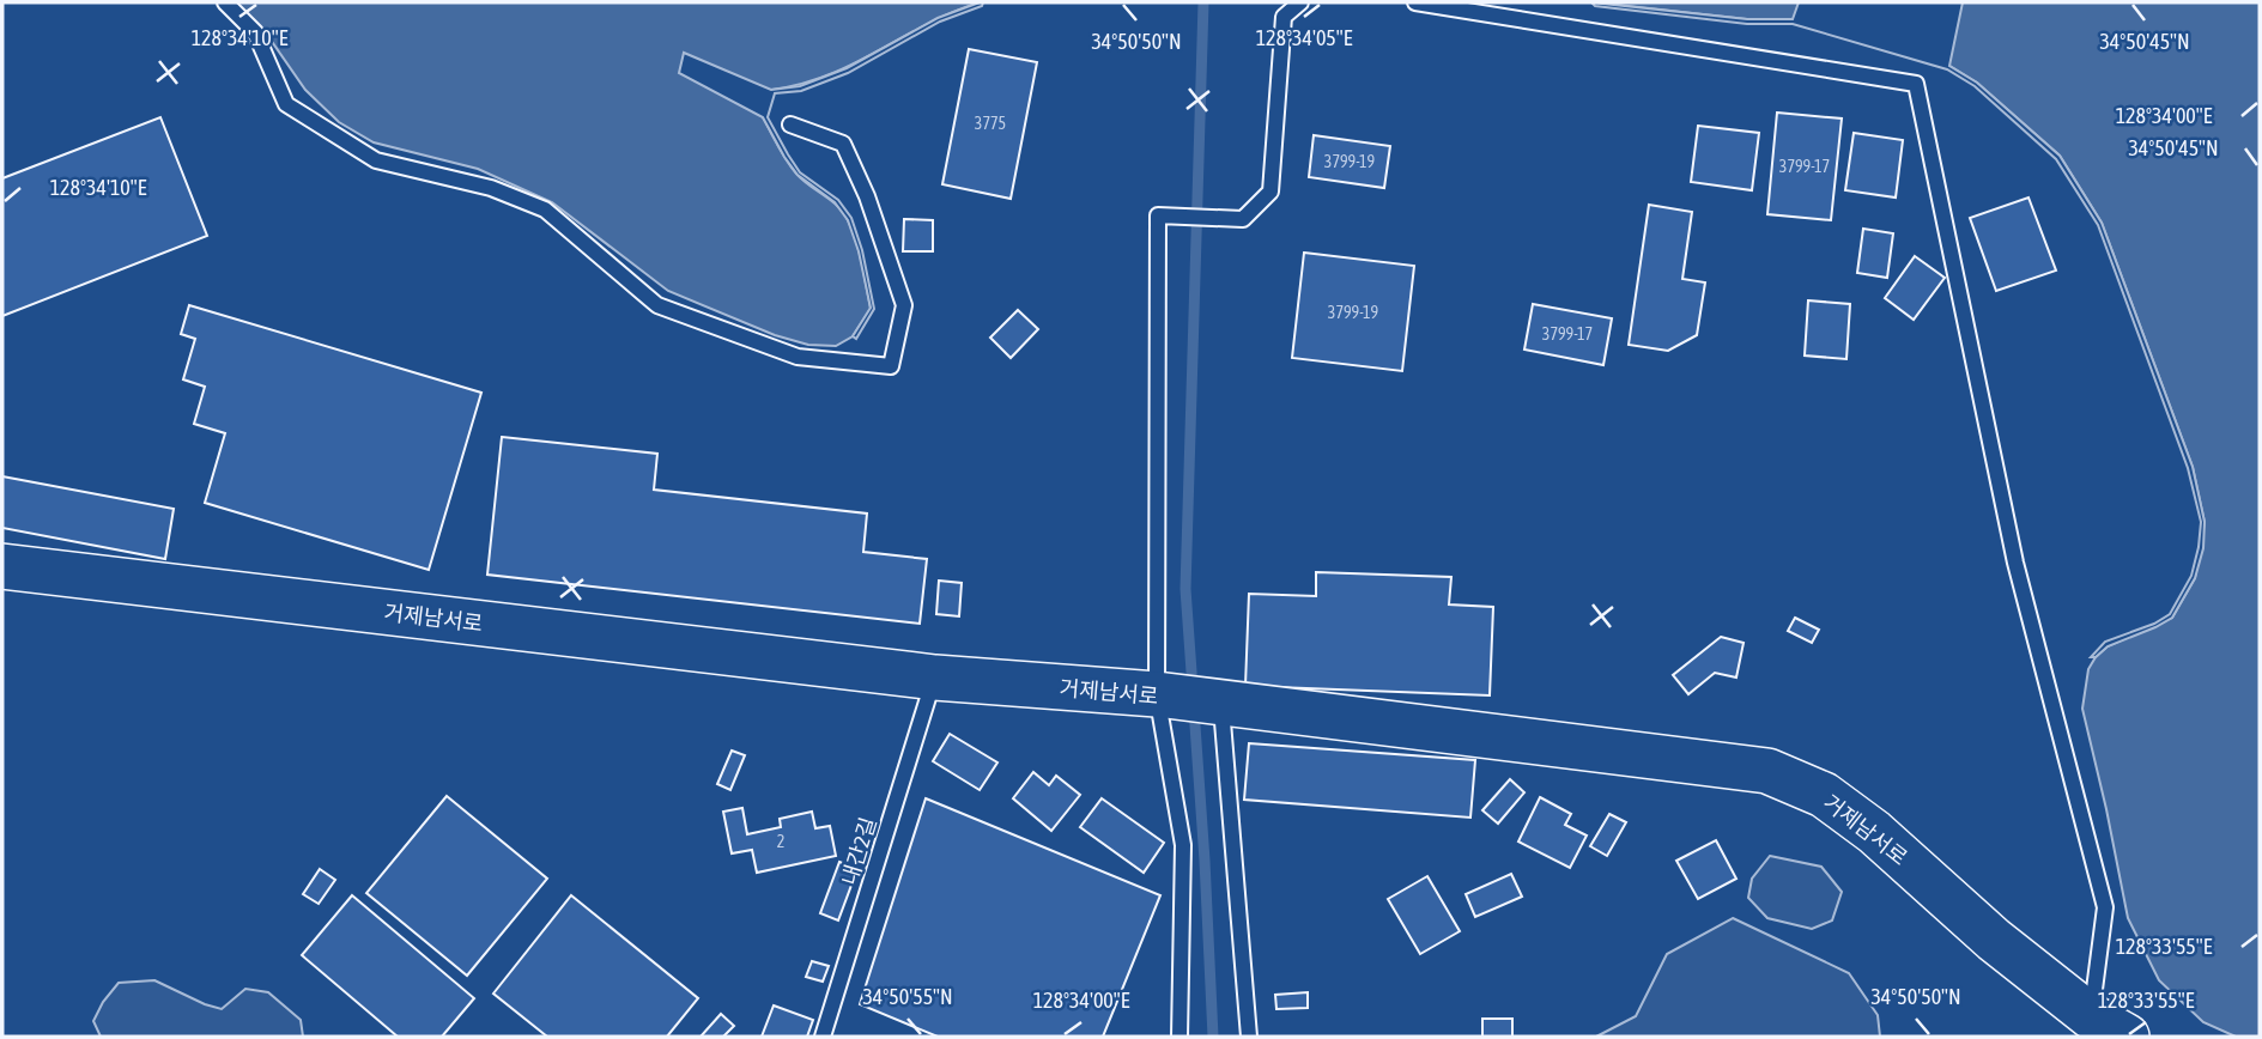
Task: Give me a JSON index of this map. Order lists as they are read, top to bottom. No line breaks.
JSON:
{"streets":{"main road":["거제남서로"],"lane":["내간2길"]},"crossings":[["거제남서로","내간2길"]],"house_numbers":["3775","3799-19","3799-17","3799-19","3799-17","2"],"coordinates":["128°34'10\"E","128°34'05\"E","34°50'50\"N","34°50'45\"N","128°34'00\"E","128°33'55\"E","34°50'55\"N"]}
